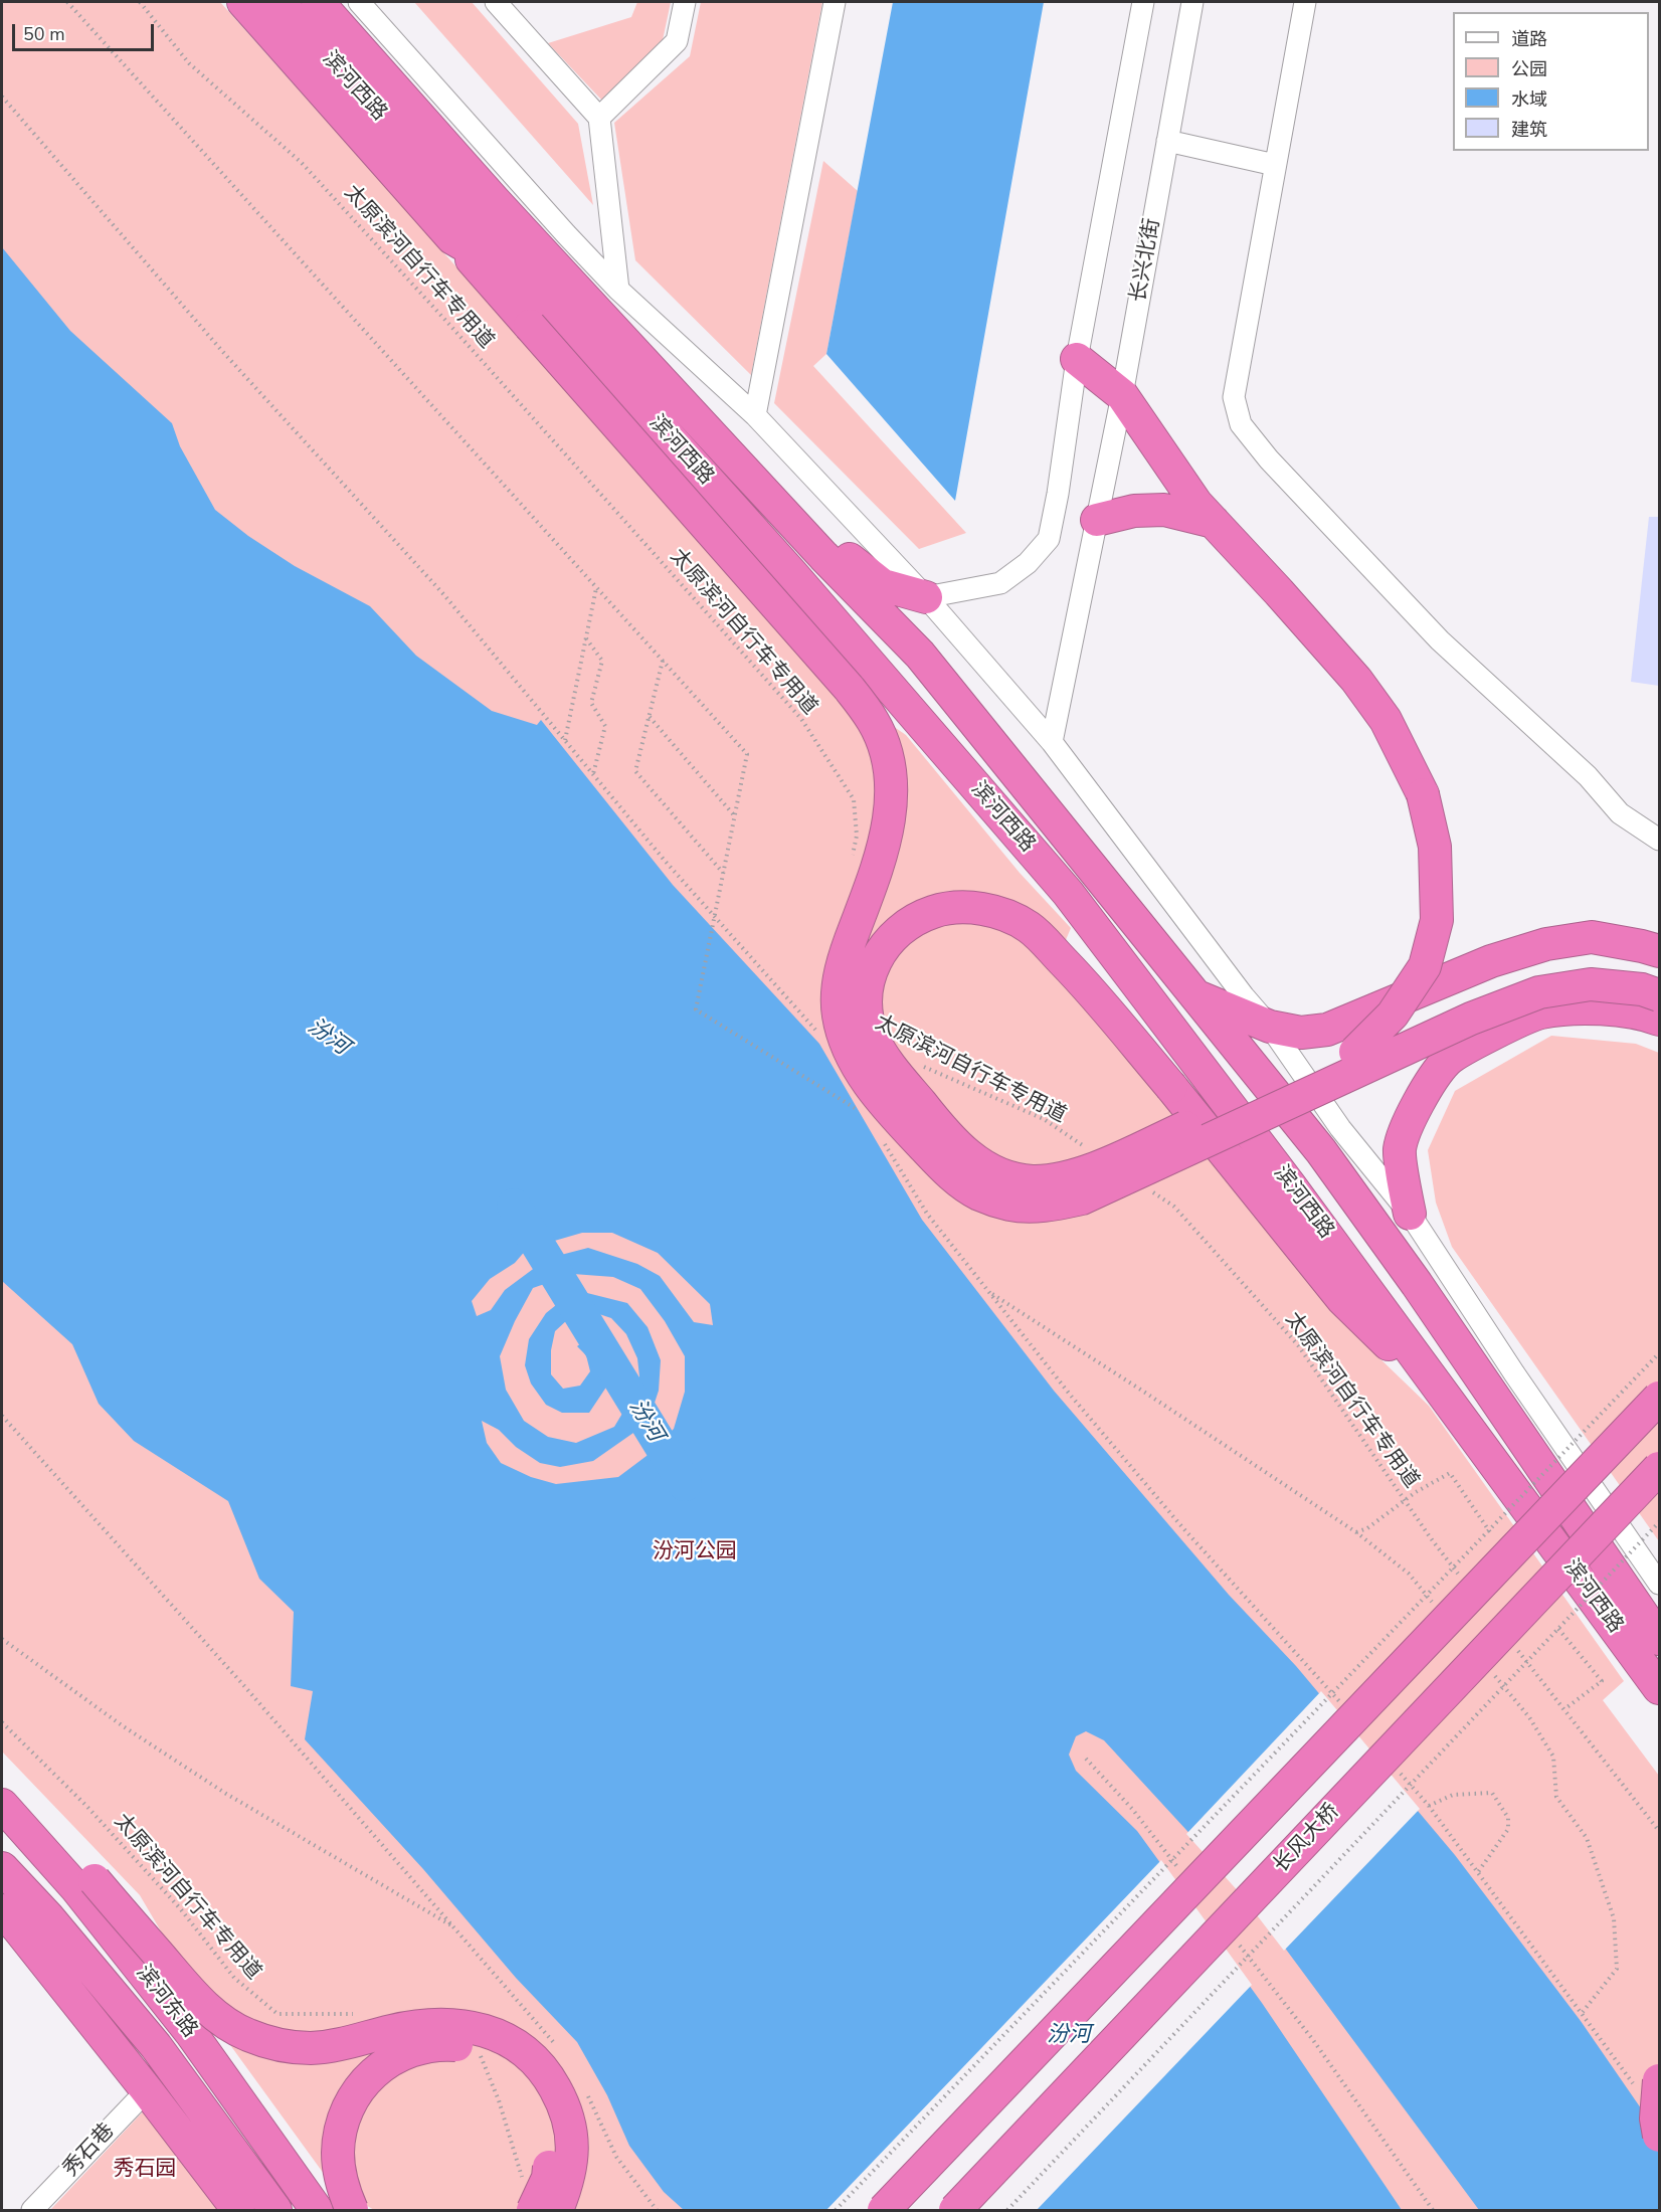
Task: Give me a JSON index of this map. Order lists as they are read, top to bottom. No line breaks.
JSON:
{"streets":{"highway":["滨河西路","长风大桥","滨河东路"],"street":["长兴北街","秀石巷"],"path":["太原滨河自行车专用道"]},"water":["汾河"],"parks":["汾河公园","秀石园"],"legend":["道路","公园","水域","建筑"],"scale_bar":"50 m"}
